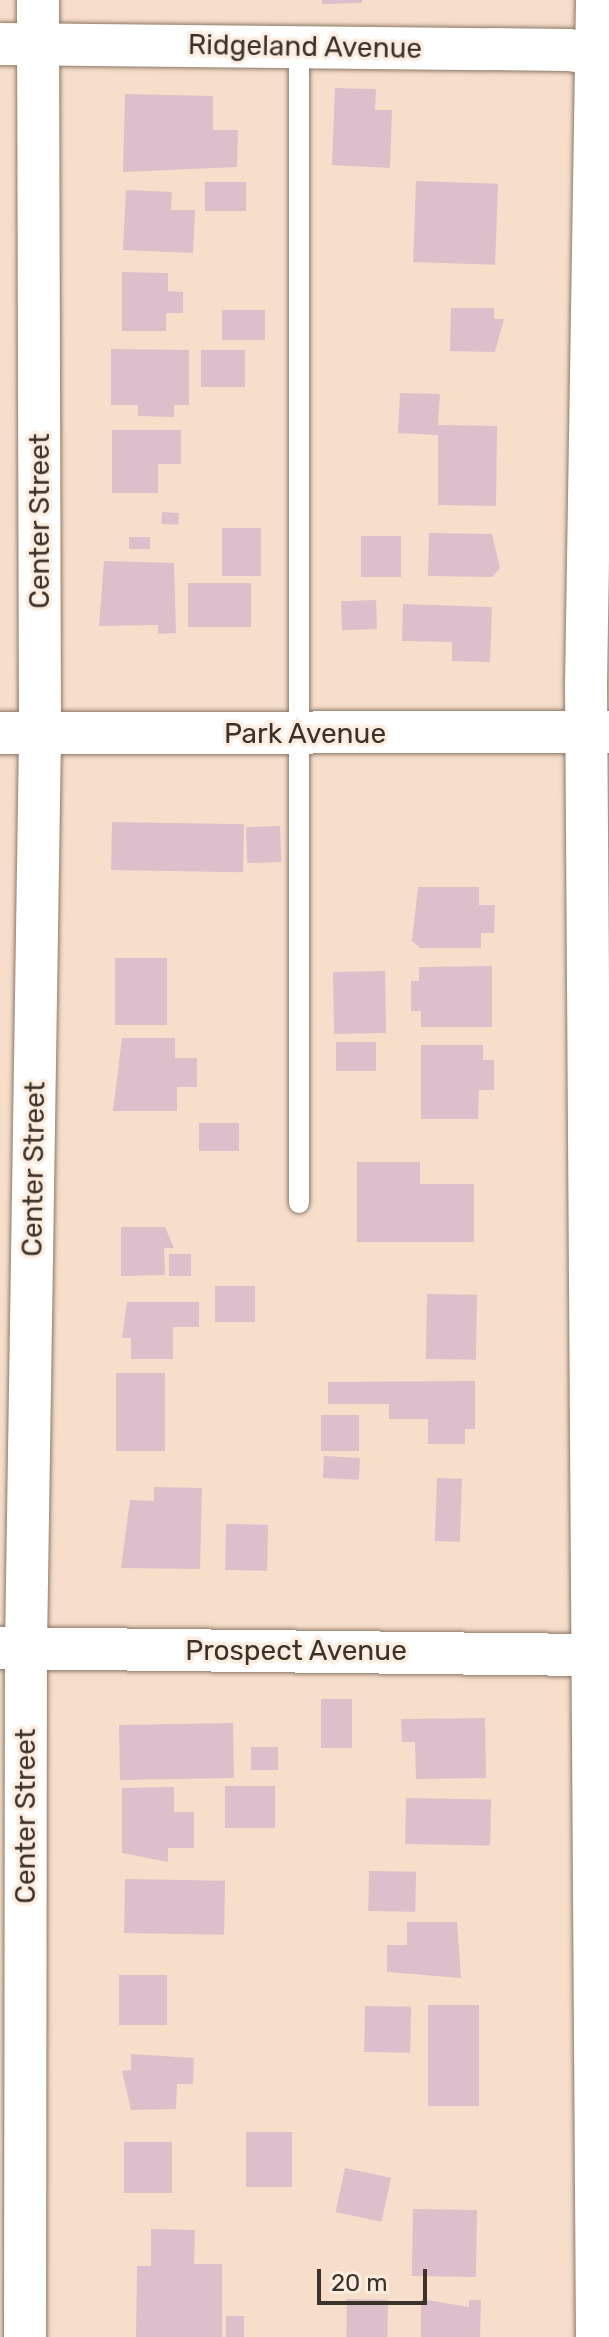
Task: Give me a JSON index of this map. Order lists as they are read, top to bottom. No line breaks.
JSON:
{"streets":{"street":["Ridgeland Avenue","Center Street","Park Avenue","Prospect Avenue"]},"crossings":[["Ridgeland Avenue","Center Street"],["Center Street","Park Avenue"],["Center Street","Prospect Avenue"]],"scale_bar":"20 m"}
